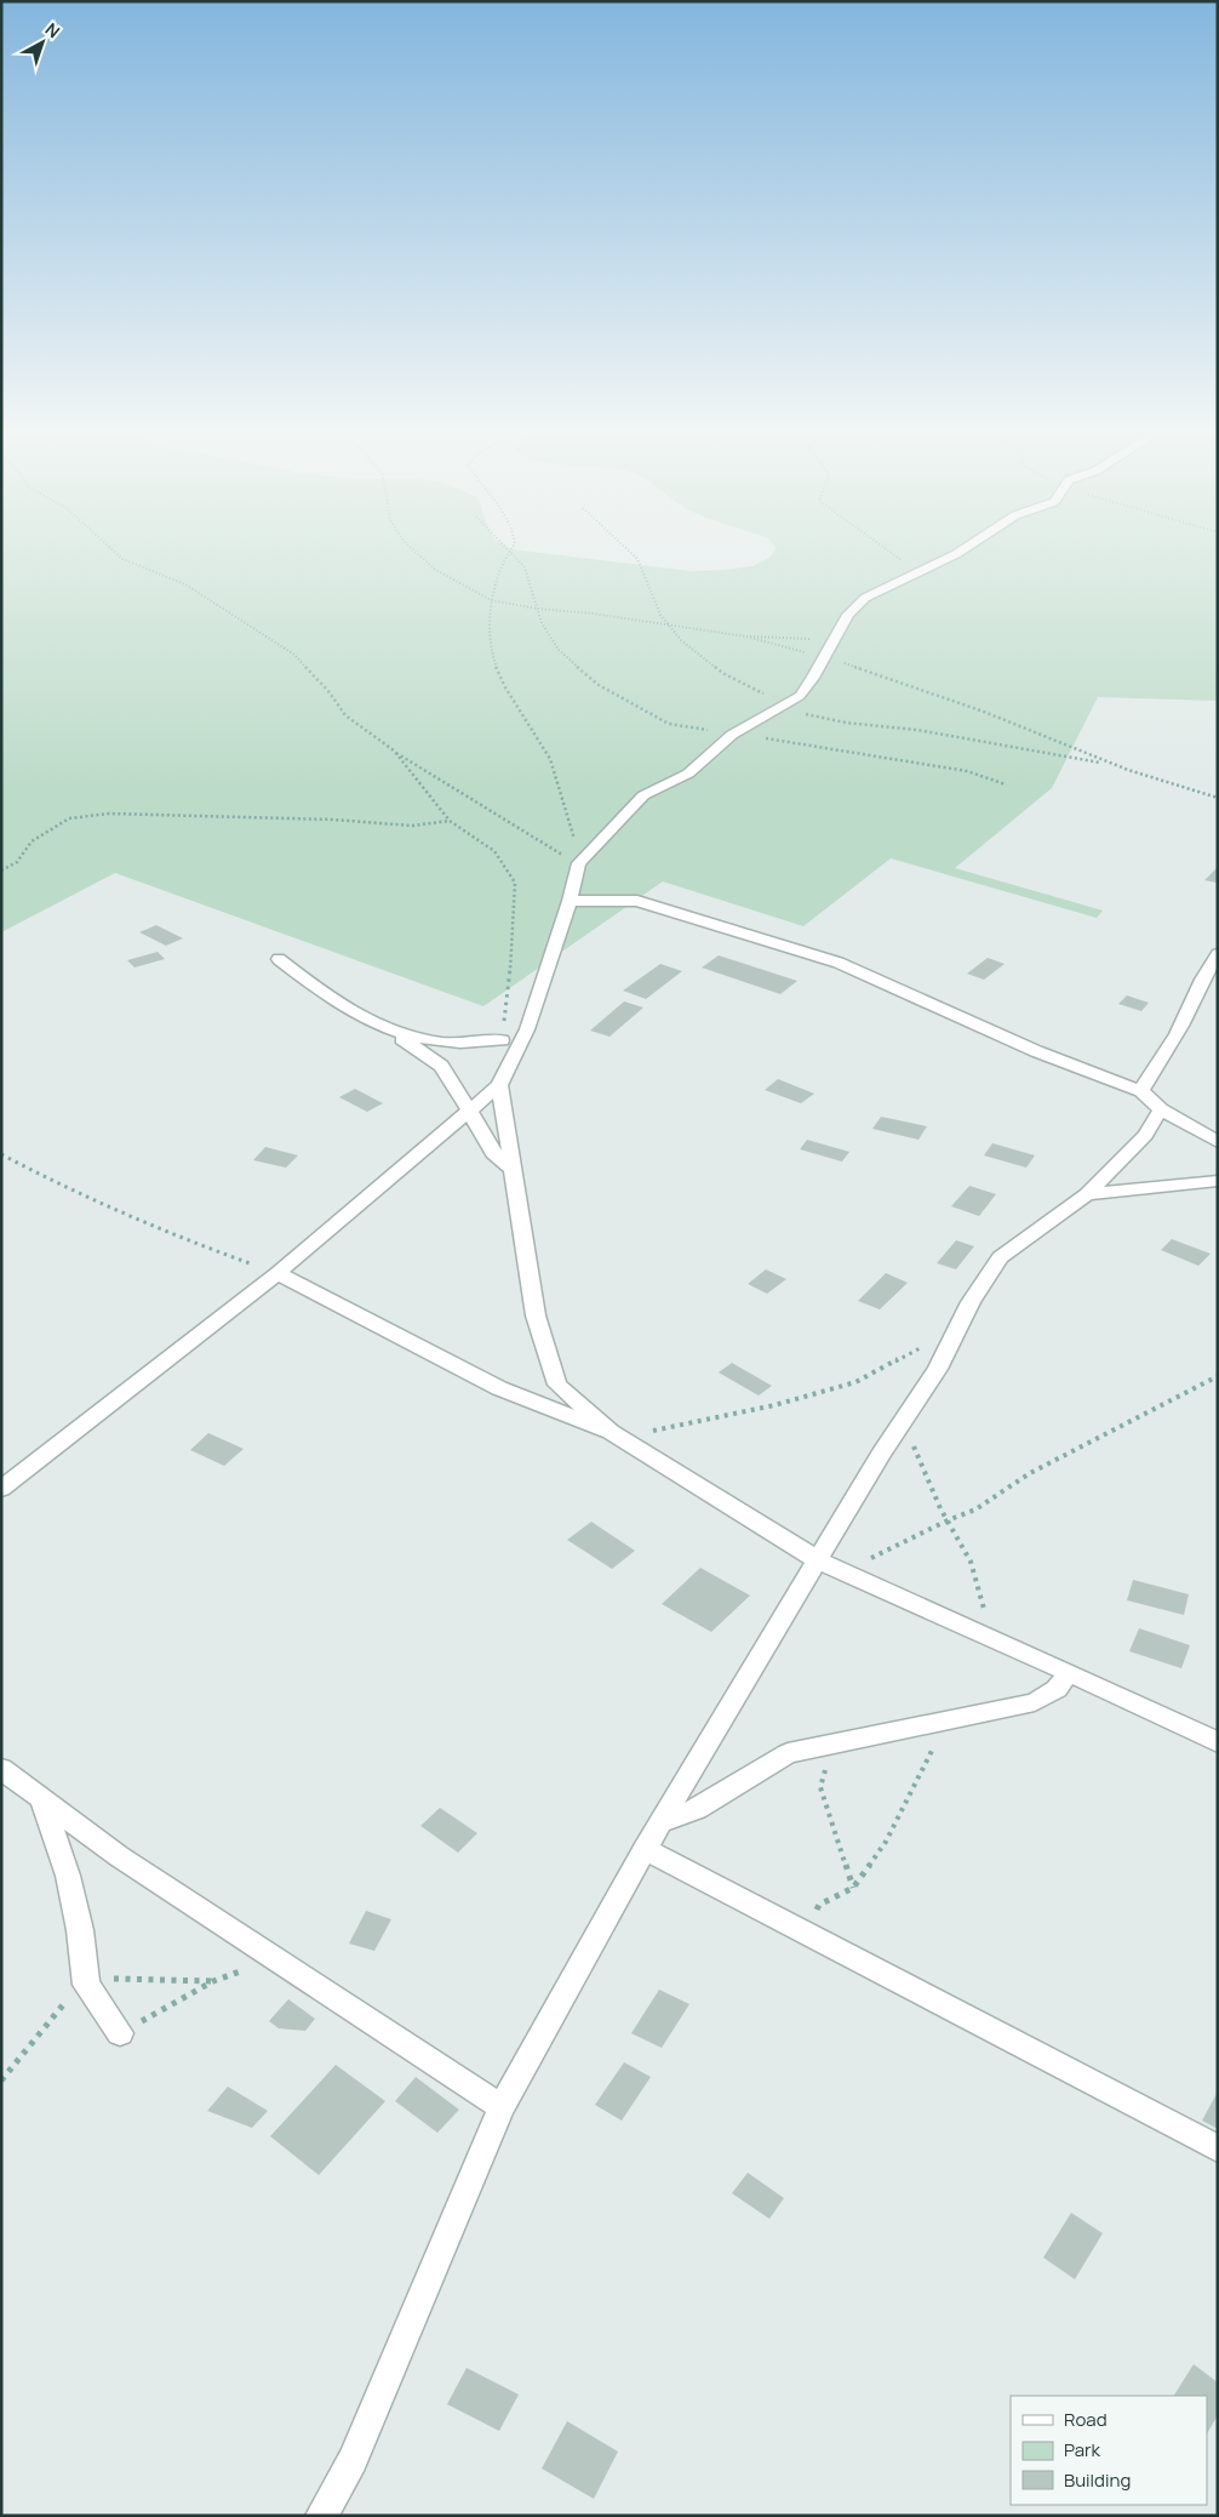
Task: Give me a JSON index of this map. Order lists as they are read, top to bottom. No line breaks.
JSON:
{"legend":["Road","Park","Building"],"north":"top right"}
